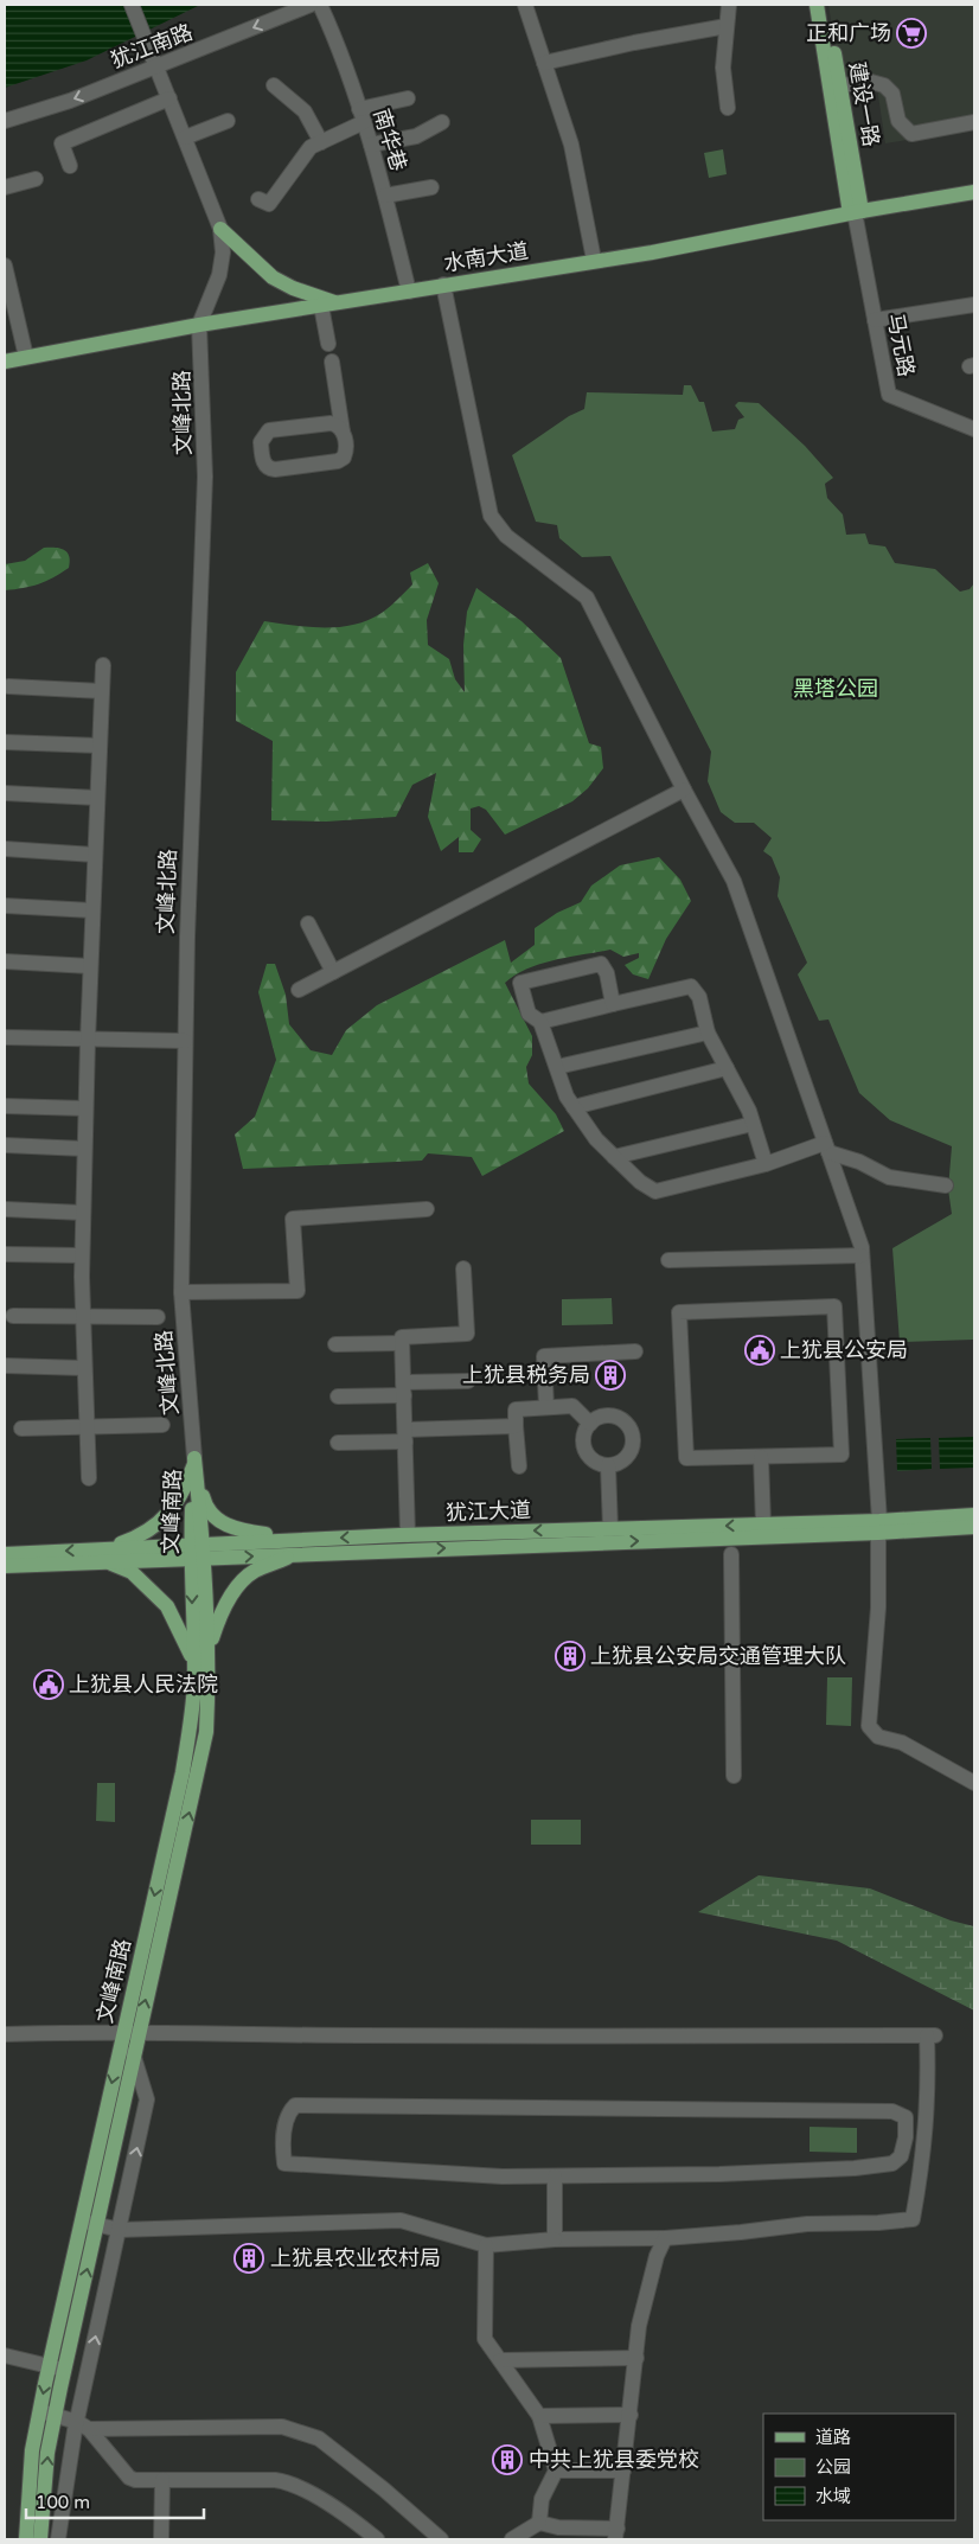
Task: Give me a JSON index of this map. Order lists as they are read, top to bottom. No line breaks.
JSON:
{"streets":{"main road":["建设一路","水南大道","文峰南路","犹江大道"],"street":["犹江南路","南华巷","马元路","文峰北路"]},"crossings":[["建设一路","水南大道"],["建设一路","马元路"],["南华巷","水南大道"],["水南大道","马元路"],["水南大道","文峰北路"],["文峰北路","文峰南路"],["文峰南路","犹江大道"]],"parks":["黑塔公园"],"places":{"supermarket":["正和广场"],"public building":["上犹县公安局","上犹县人民法院"],"building":["上犹县税务局","上犹县公安局交通管理大队","上犹县农业农村局","中共上犹县委党校"]},"legend":["道路","公园","水域"],"scale_bar":"100 m"}
